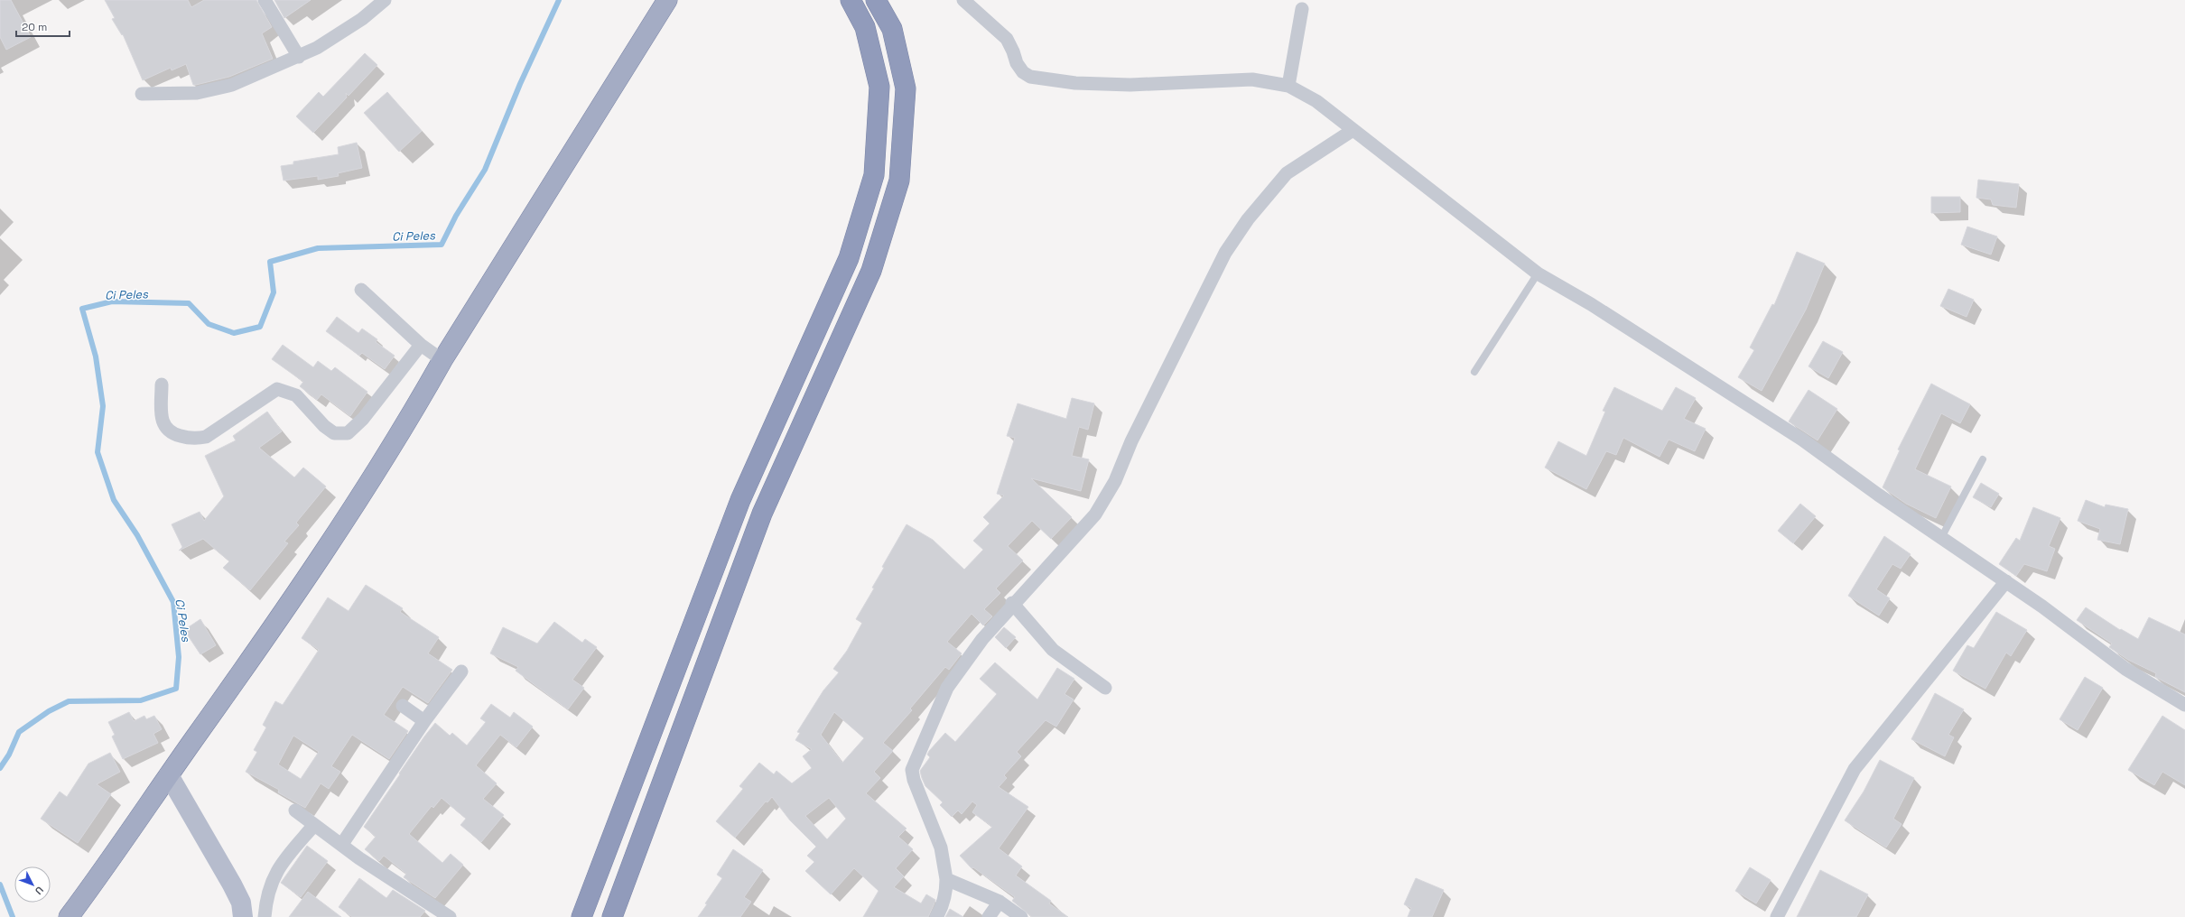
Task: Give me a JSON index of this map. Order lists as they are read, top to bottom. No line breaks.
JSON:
{"water":["Ci Peles"],"scale_bar":"20 m","north":"bottom right"}
